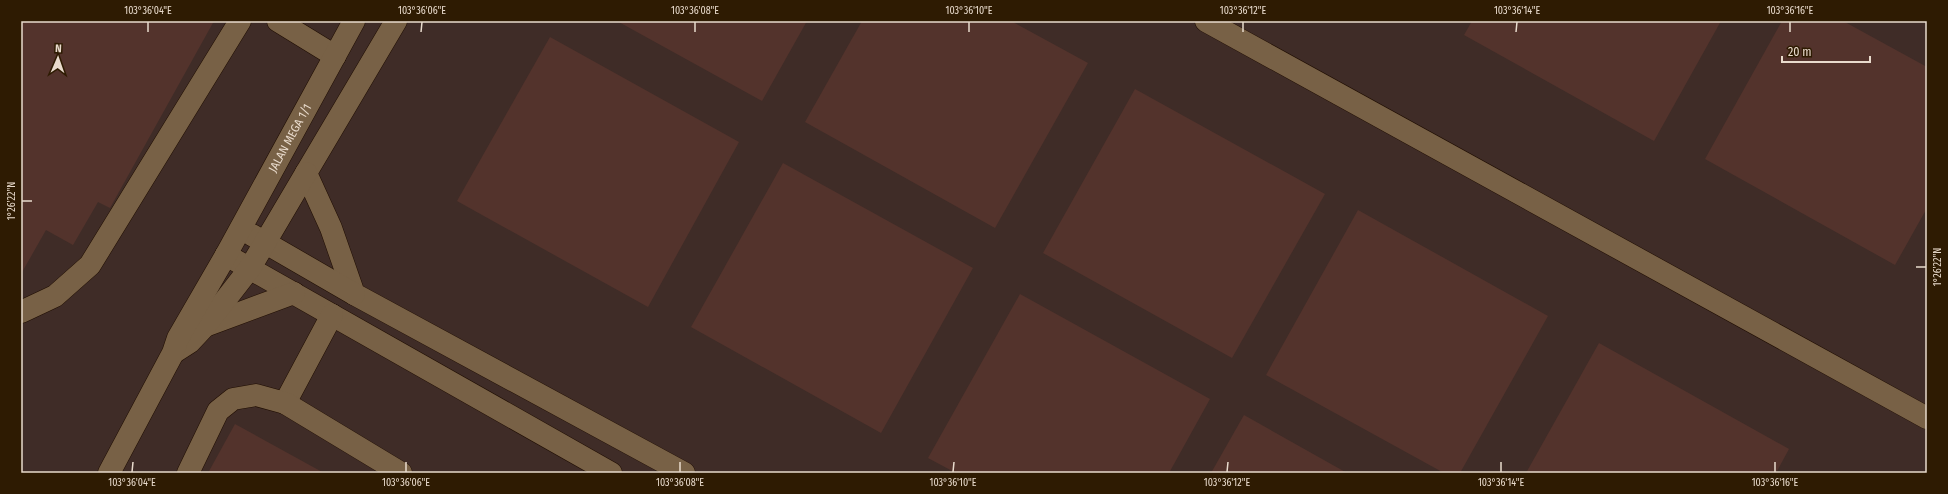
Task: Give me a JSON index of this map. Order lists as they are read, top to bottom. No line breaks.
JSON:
{"streets":{"street":["JALAN MEGA 1/1"]},"scale_bar":"20 m","north":"top","coordinates":["103°36'04\"E","103°36'06\"E","103°36'08\"E","103°36'10\"E","103°36'12\"E","103°36'14\"E","103°36'16\"E","1°26'22\"N"]}
